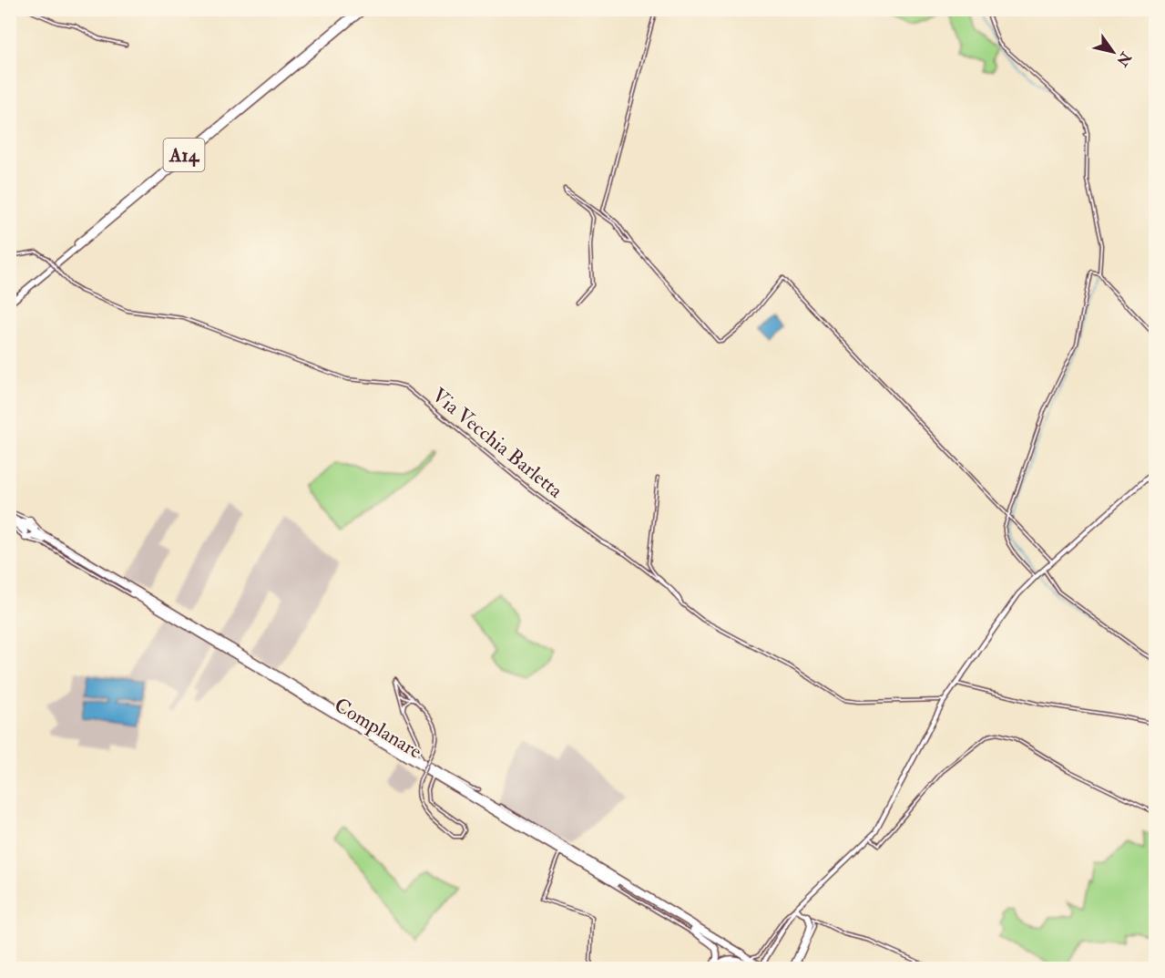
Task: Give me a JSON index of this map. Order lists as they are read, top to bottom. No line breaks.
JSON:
{"streets":{"highway":["A14"],"street":["Via Vecchia Barletta","Complanare"]},"north":"bottom right"}
